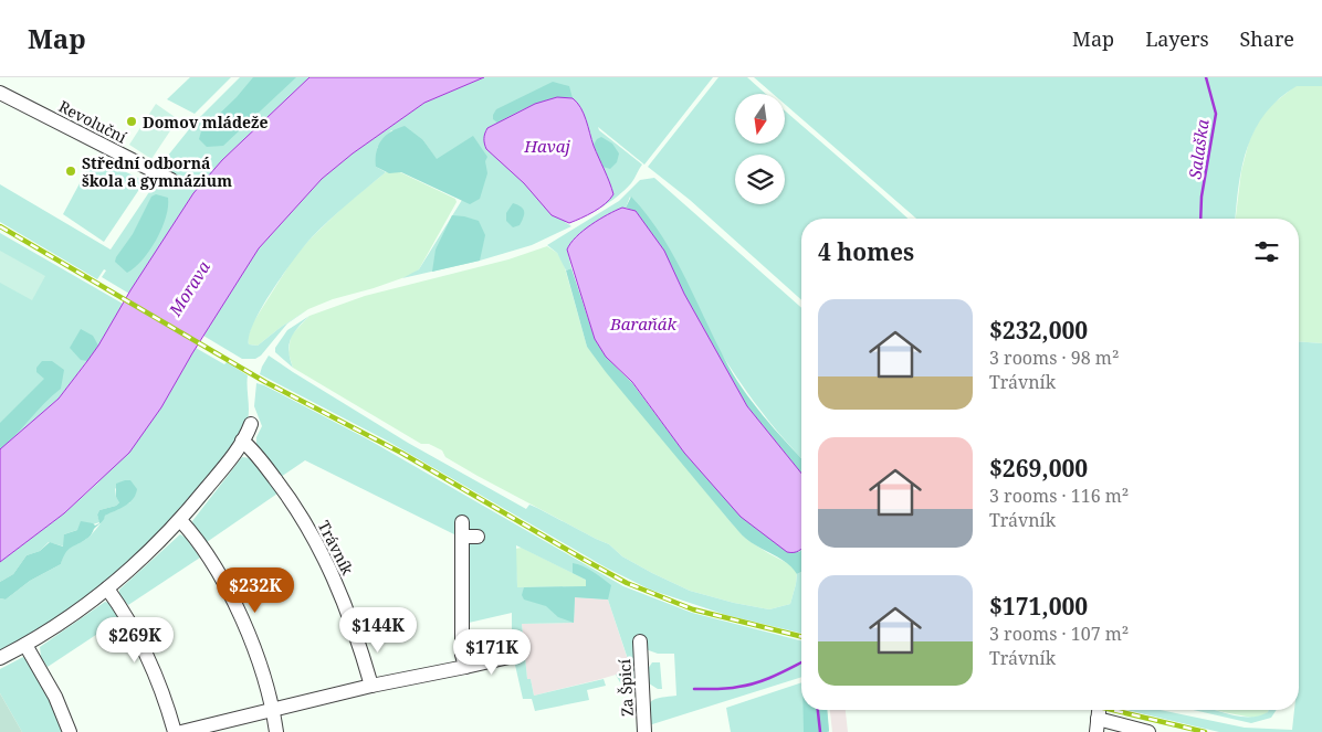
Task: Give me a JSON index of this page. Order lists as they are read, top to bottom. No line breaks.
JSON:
{"streets":{"street":["Revoluční","Trávník","Za Špicí"]},"water":["Havaj","Salaška","Morava","Baraňák"],"places":["Domov mládeže","Střední odborná škola a gymnázium"],"north":"bottom","page":{"header":"Map","nav":["Map","Layers","Share"],"heading":"4 homes","list":[{"name":"$232,000","note":"3 rooms · 98 m² · Trávník"},{"name":"$269,000","note":"3 rooms · 116 m² · Trávník"},{"name":"$171,000","note":"3 rooms · 107 m² · Trávník"}],"price":["$232K","$144K","$269K","$171K"]}}
